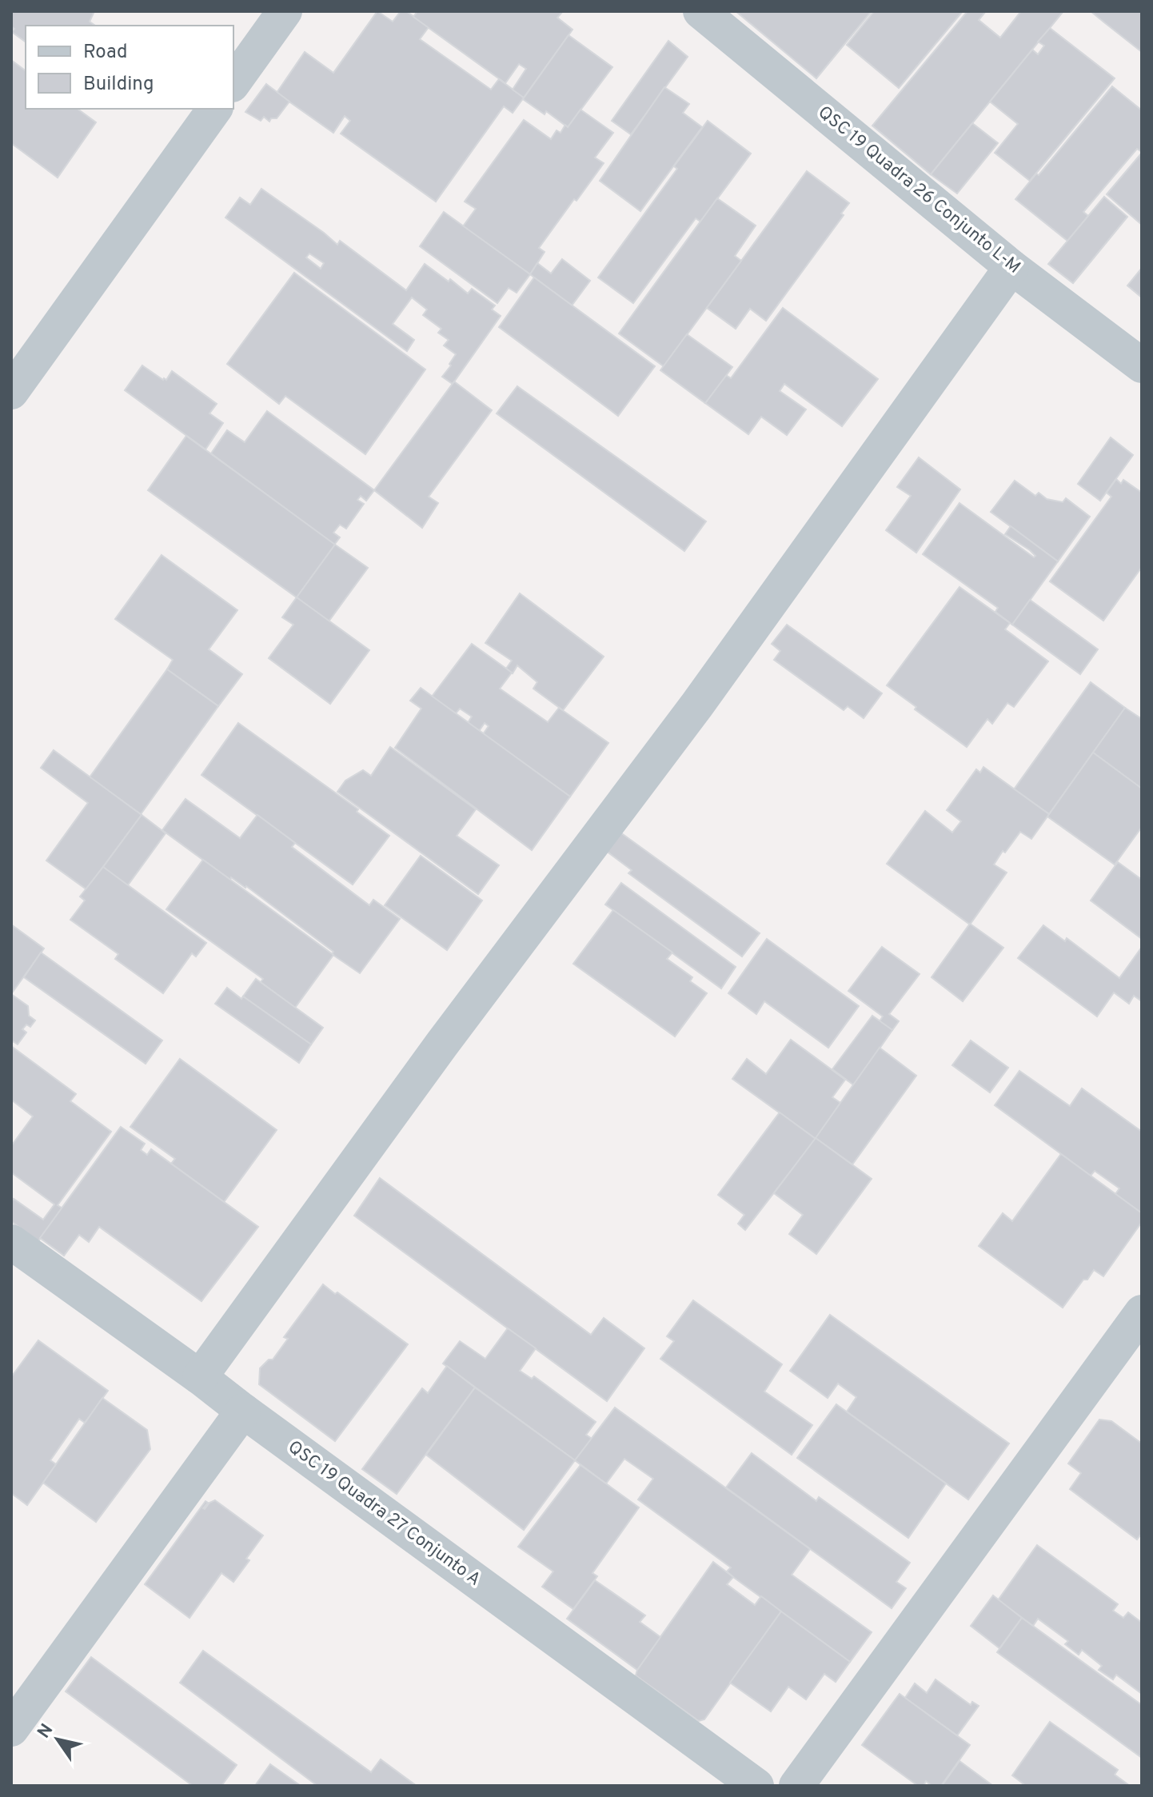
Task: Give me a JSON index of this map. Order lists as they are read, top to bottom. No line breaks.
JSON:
{"streets":{"street":["QSC 19 Quadra 26 Conjunto L-M","QSC 19 Quadra 27 Conjunto A"]},"legend":["Road","Building"],"north":"top left"}
